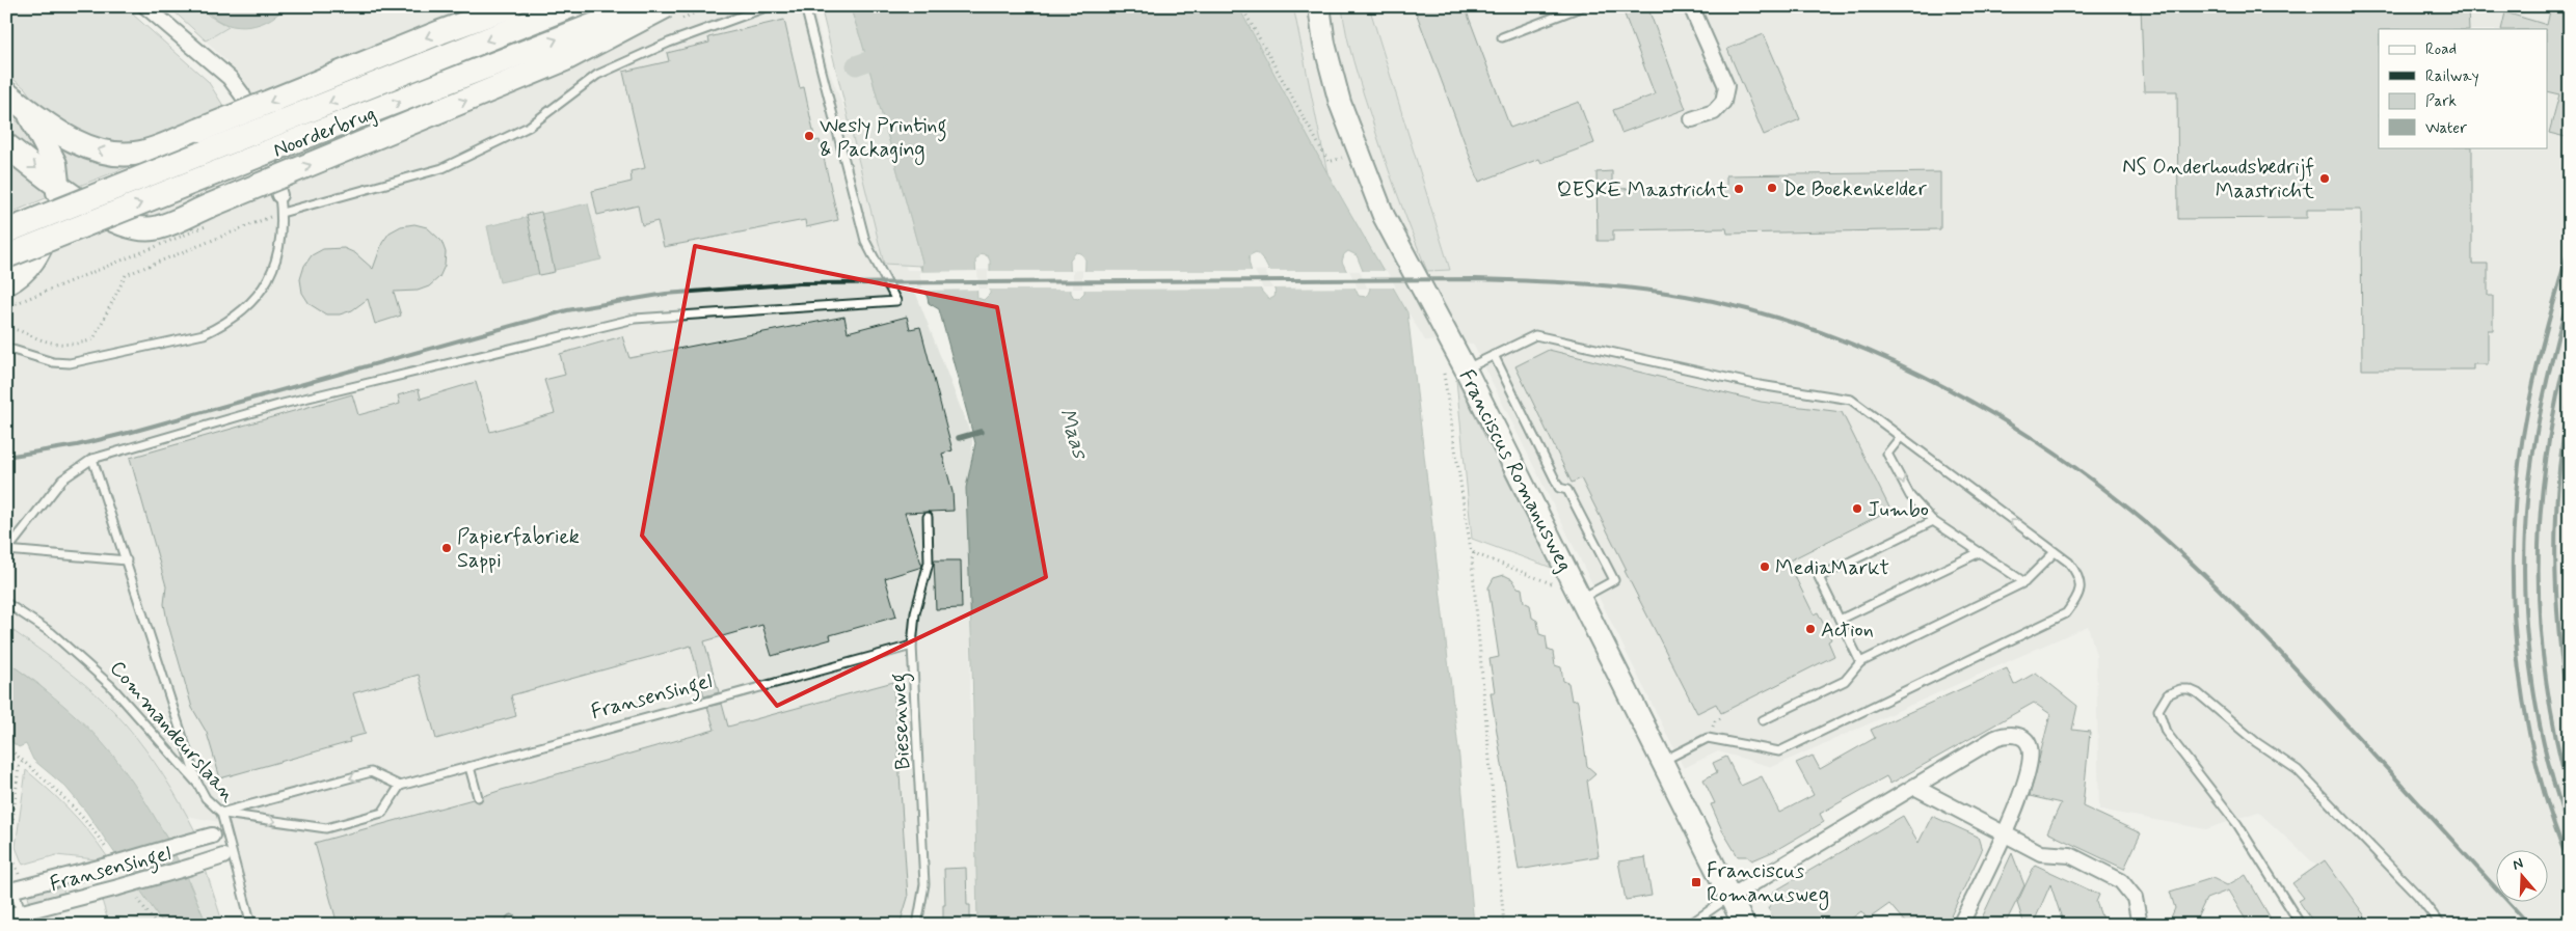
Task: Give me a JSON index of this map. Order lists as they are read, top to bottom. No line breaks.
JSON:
{"streets":{"main road":["Noorderbrug"],"street":["Franciscus Romanusweg","Fransensingel"],"lane":["Biesenweg","Commandeurslaan"]},"crossings":[["Fransensingel","Biesenweg"]],"water":["Maas"],"places":{"other":["Wesly Printing & Packaging","NS Onderhoudsbedrijf Maastricht","De Boekenkelder","QESKE Maastricht","Jumbo","Papierfabriek Sappi","MediaMarkt","Action"],"transit":["Franciscus Romanusweg"]},"legend":["Road","Railway","Park","Water"],"north":"top"}
